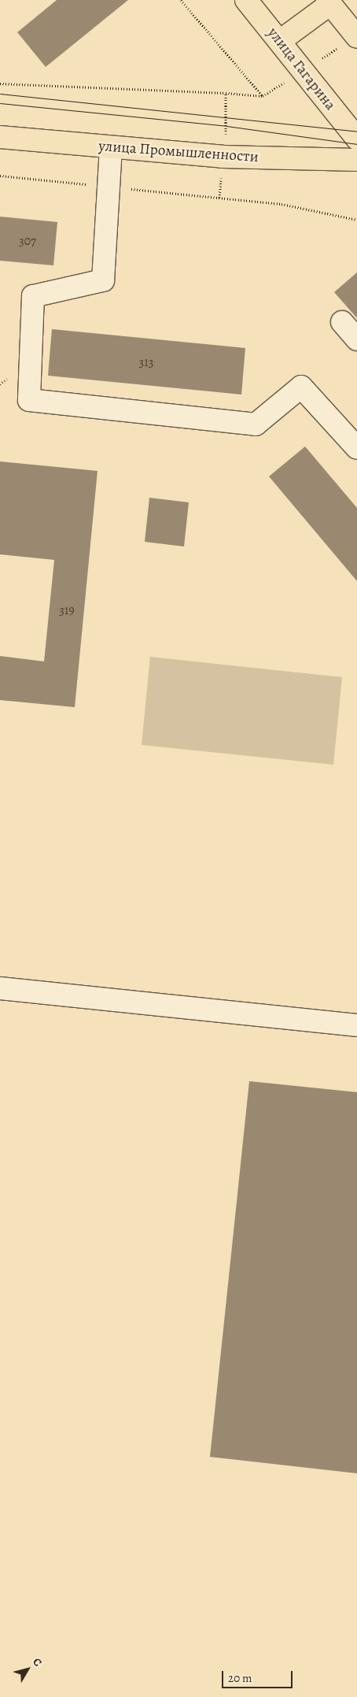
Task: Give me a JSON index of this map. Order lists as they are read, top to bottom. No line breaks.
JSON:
{"streets":{"main road":["улица Гагарина","улица Промышленности"]},"house_numbers":["307","313","319"],"scale_bar":"20 m","north":"top right"}
